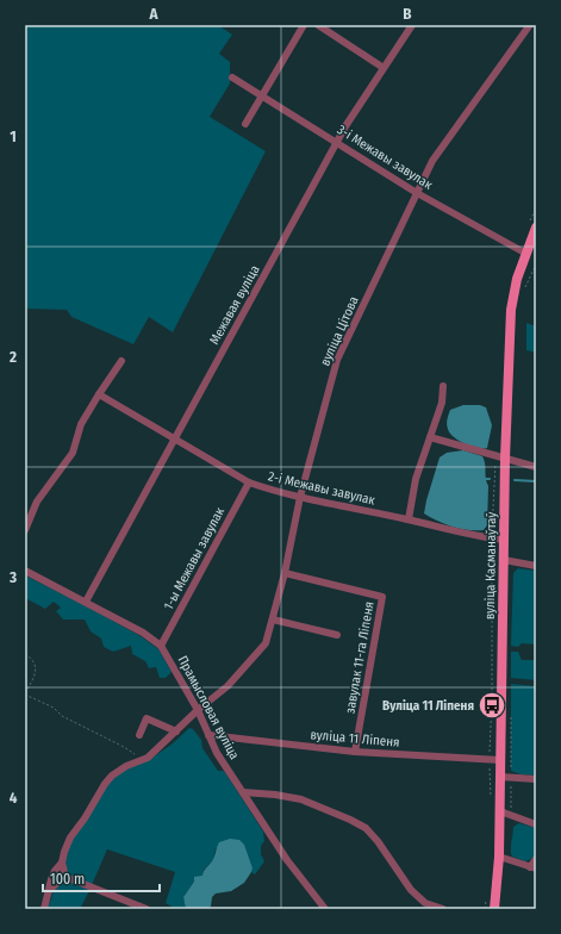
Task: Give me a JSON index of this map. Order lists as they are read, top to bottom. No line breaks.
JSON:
{"streets":{"main road":["вуліца Касманаўтаў"],"street":["3-і Межавы завулак","Межавая вуліца","вуліца Цітова","2-і Межавы завулак","1-ы Межавы завулак","завулак 11-га Ліпеня","Прамысловая вуліца","вуліца 11 Ліпеня"]},"crossings":[["3-і Межавы завулак","Межавая вуліца"],["3-і Межавы завулак","вуліца Цітова"],["3-і Межавы завулак","вуліца Касманаўтаў"],["Межавая вуліца","2-і Межавы завулак"],["Межавая вуліца","Прамысловая вуліца"],["вуліца Цітова","2-і Межавы завулак"],["вуліца Цітова","завулак 11-га Ліпеня"],["вуліца Цітова","Прамысловая вуліца"],["2-і Межавы завулак","1-ы Межавы завулак"],["2-і Межавы завулак","вуліца Касманаўтаў"],["1-ы Межавы завулак","Прамысловая вуліца"],["вуліца Касманаўтаў","вуліца 11 Ліпеня"],["завулак 11-га Ліпеня","вуліца 11 Ліпеня"],["Прамысловая вуліца","вуліца 11 Ліпеня"]],"places":{"bus stop":["Вуліца 11 Ліпеня"]},"scale_bar":"100 m","grid":{"columns":["A","B"],"rows":["1","2","3","4"]}}
